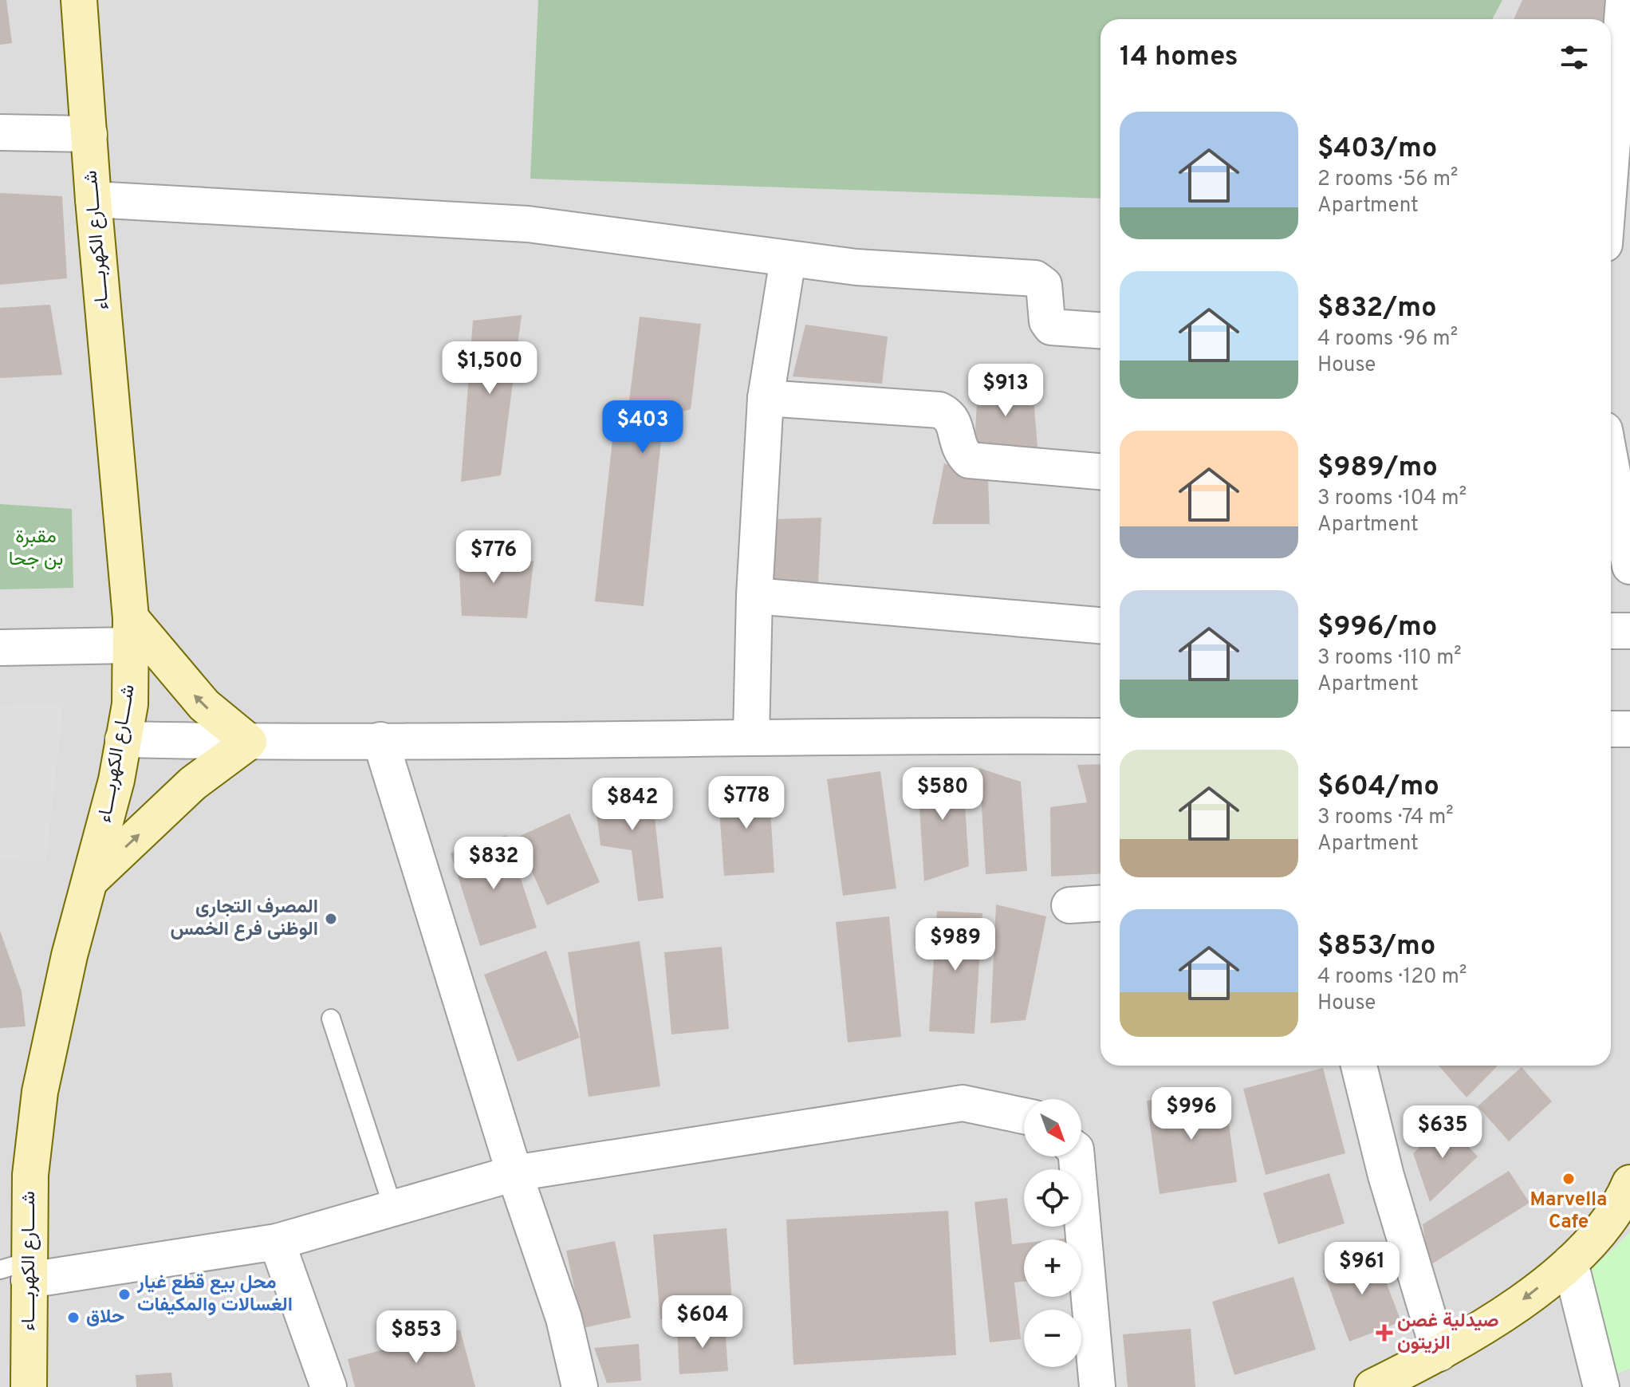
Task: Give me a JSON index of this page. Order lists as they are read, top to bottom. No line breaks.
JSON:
{"streets":{"street":["شــــارع الكهربــــاء"]},"parks":["مقبرة بن جحا"],"places":{"other":["المصرف التجارى الوظنى فرع الخمس","Marvella Cafe","محل بيع قطع غيار الغسالات والمكيفات","حلاق"],"health":["صيدلية غصن الزيتون"]},"north":"bottom right","page":{"heading":"14 homes","list":[{"name":"$403/mo","note":"2 rooms · 56 m² · Apartment"},{"name":"$832/mo","note":"4 rooms · 96 m² · House"},{"name":"$989/mo","note":"3 rooms · 104 m² · Apartment"},{"name":"$996/mo","note":"3 rooms · 110 m² · Apartment"},{"name":"$604/mo","note":"3 rooms · 74 m² · Apartment"},{"name":"$853/mo","note":"4 rooms · 120 m² · House"}],"price":["$1,500","$913","$403","$776","$580","$778","$842","$832","$989","$996","$635","$961","$604","$853"],"map_buttons":["+","−"]}}
